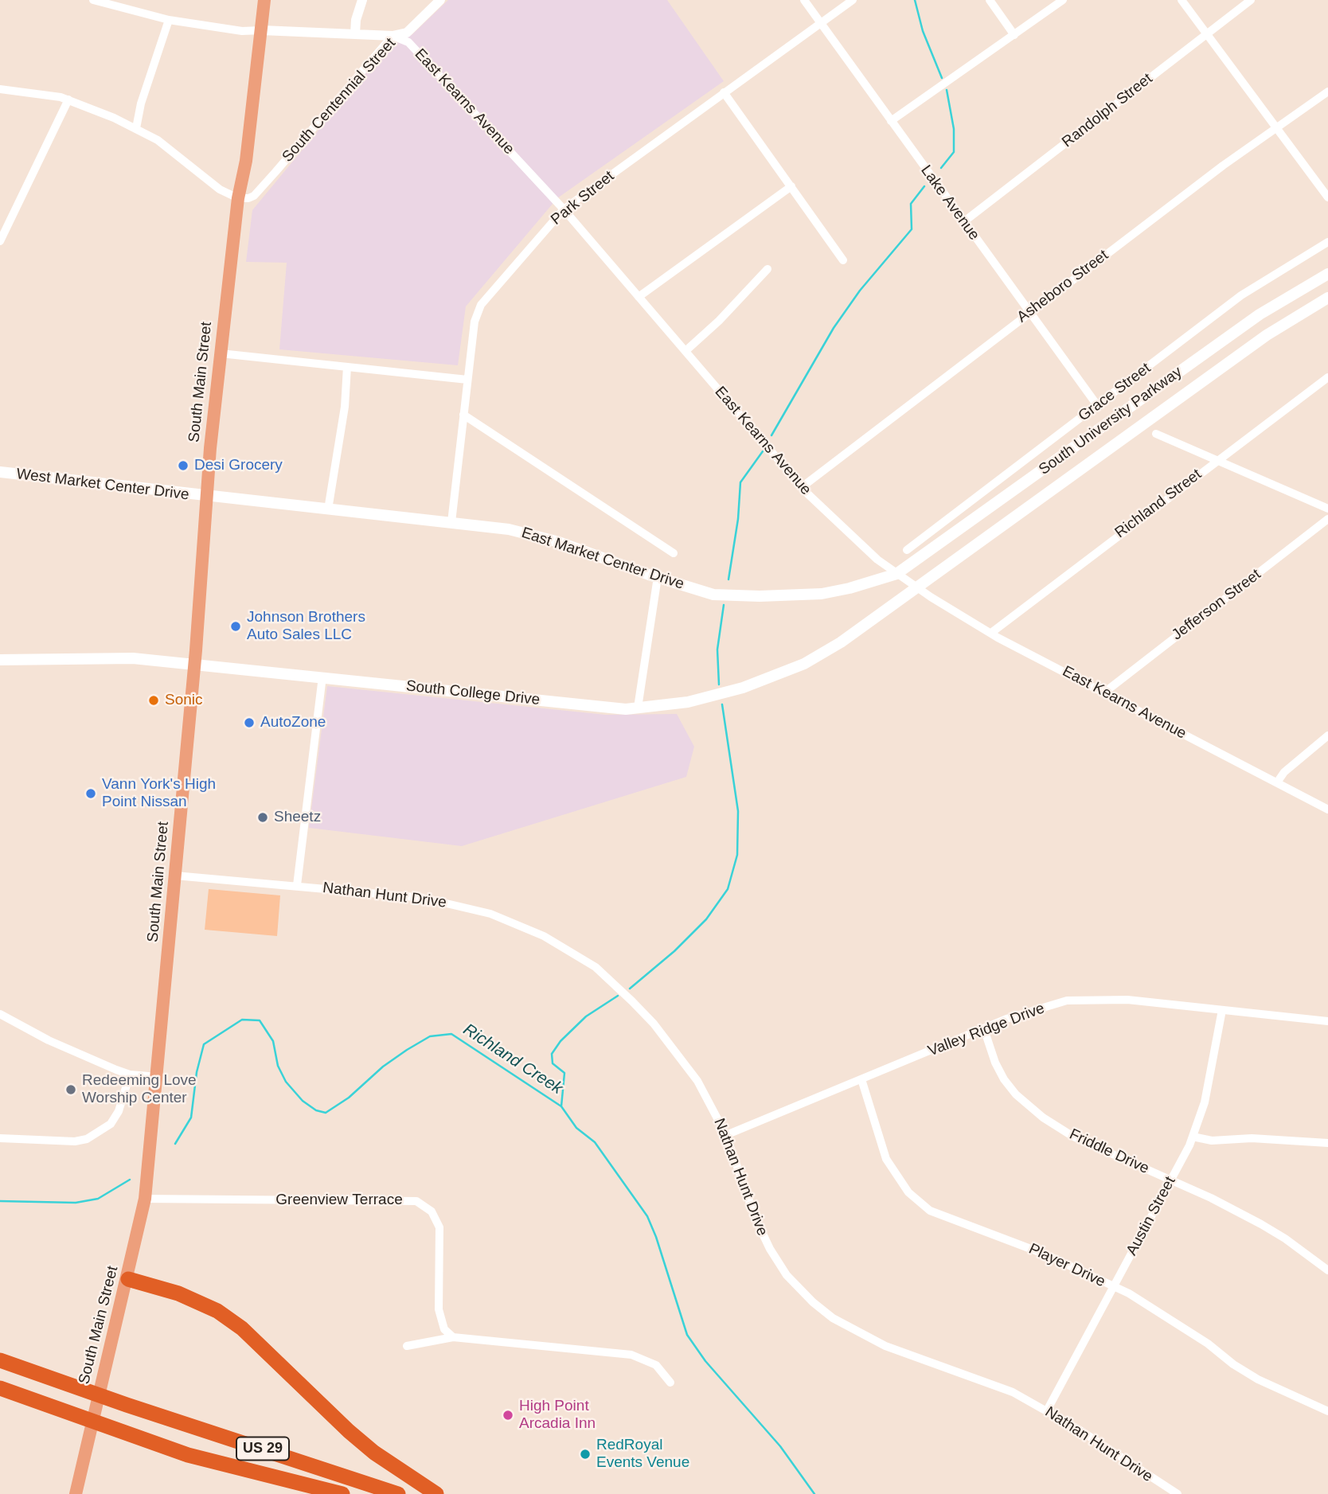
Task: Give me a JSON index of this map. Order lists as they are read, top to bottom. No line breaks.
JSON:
{"streets":{"highway":["US 29"],"main road":["South Main Street","South University Parkway","West Market Center Drive","East Market Center Drive","South College Drive"],"street":["South Centennial Street","East Kearns Avenue","Randolph Street","Park Street","Lake Avenue","Asheboro Street","Grace Street","Richland Street","Jefferson Street","Nathan Hunt Drive","Valley Ridge Drive","Friddle Drive","Greenview Terrace","Austin Street","Player Drive"]},"crossings":[["South Centennial Street","East Kearns Avenue"],["South Centennial Street","South Main Street"],["East Kearns Avenue","Park Street"],["East Kearns Avenue","Asheboro Street"],["East Kearns Avenue","South Main Street"],["East Kearns Avenue","South University Parkway"],["East Kearns Avenue","Richland Street"],["East Kearns Avenue","East Market Center Drive"],["East Kearns Avenue","Jefferson Street"],["East Kearns Avenue","South College Drive"],["Randolph Street","Lake Avenue"],["Park Street","Lake Avenue"],["Park Street","East Market Center Drive"],["Lake Avenue","Asheboro Street"],["Lake Avenue","Grace Street"],["South Main Street","West Market Center Drive"],["South Main Street","East Market Center Drive"],["South Main Street","South College Drive"],["South Main Street","Nathan Hunt Drive"],["South Main Street","Greenview Terrace"],["South University Parkway","East Market Center Drive"],["South University Parkway","South College Drive"],["West Market Center Drive","East Market Center Drive"],["Nathan Hunt Drive","Valley Ridge Drive"],["Nathan Hunt Drive","Austin Street"],["Valley Ridge Drive","Friddle Drive"],["Valley Ridge Drive","Austin Street"],["Valley Ridge Drive","Player Drive"],["Friddle Drive","Austin Street"],["Austin Street","Player Drive"]],"water":["Richland Creek"],"places":["Desi Grocery","Johnson Brothers Auto Sales LLC","Sonic","AutoZone","Vann York's High Point Nissan","Sheetz","Redeeming Love Worship Center","High Point Arcadia Inn","RedRoyal Events Venue"]}
